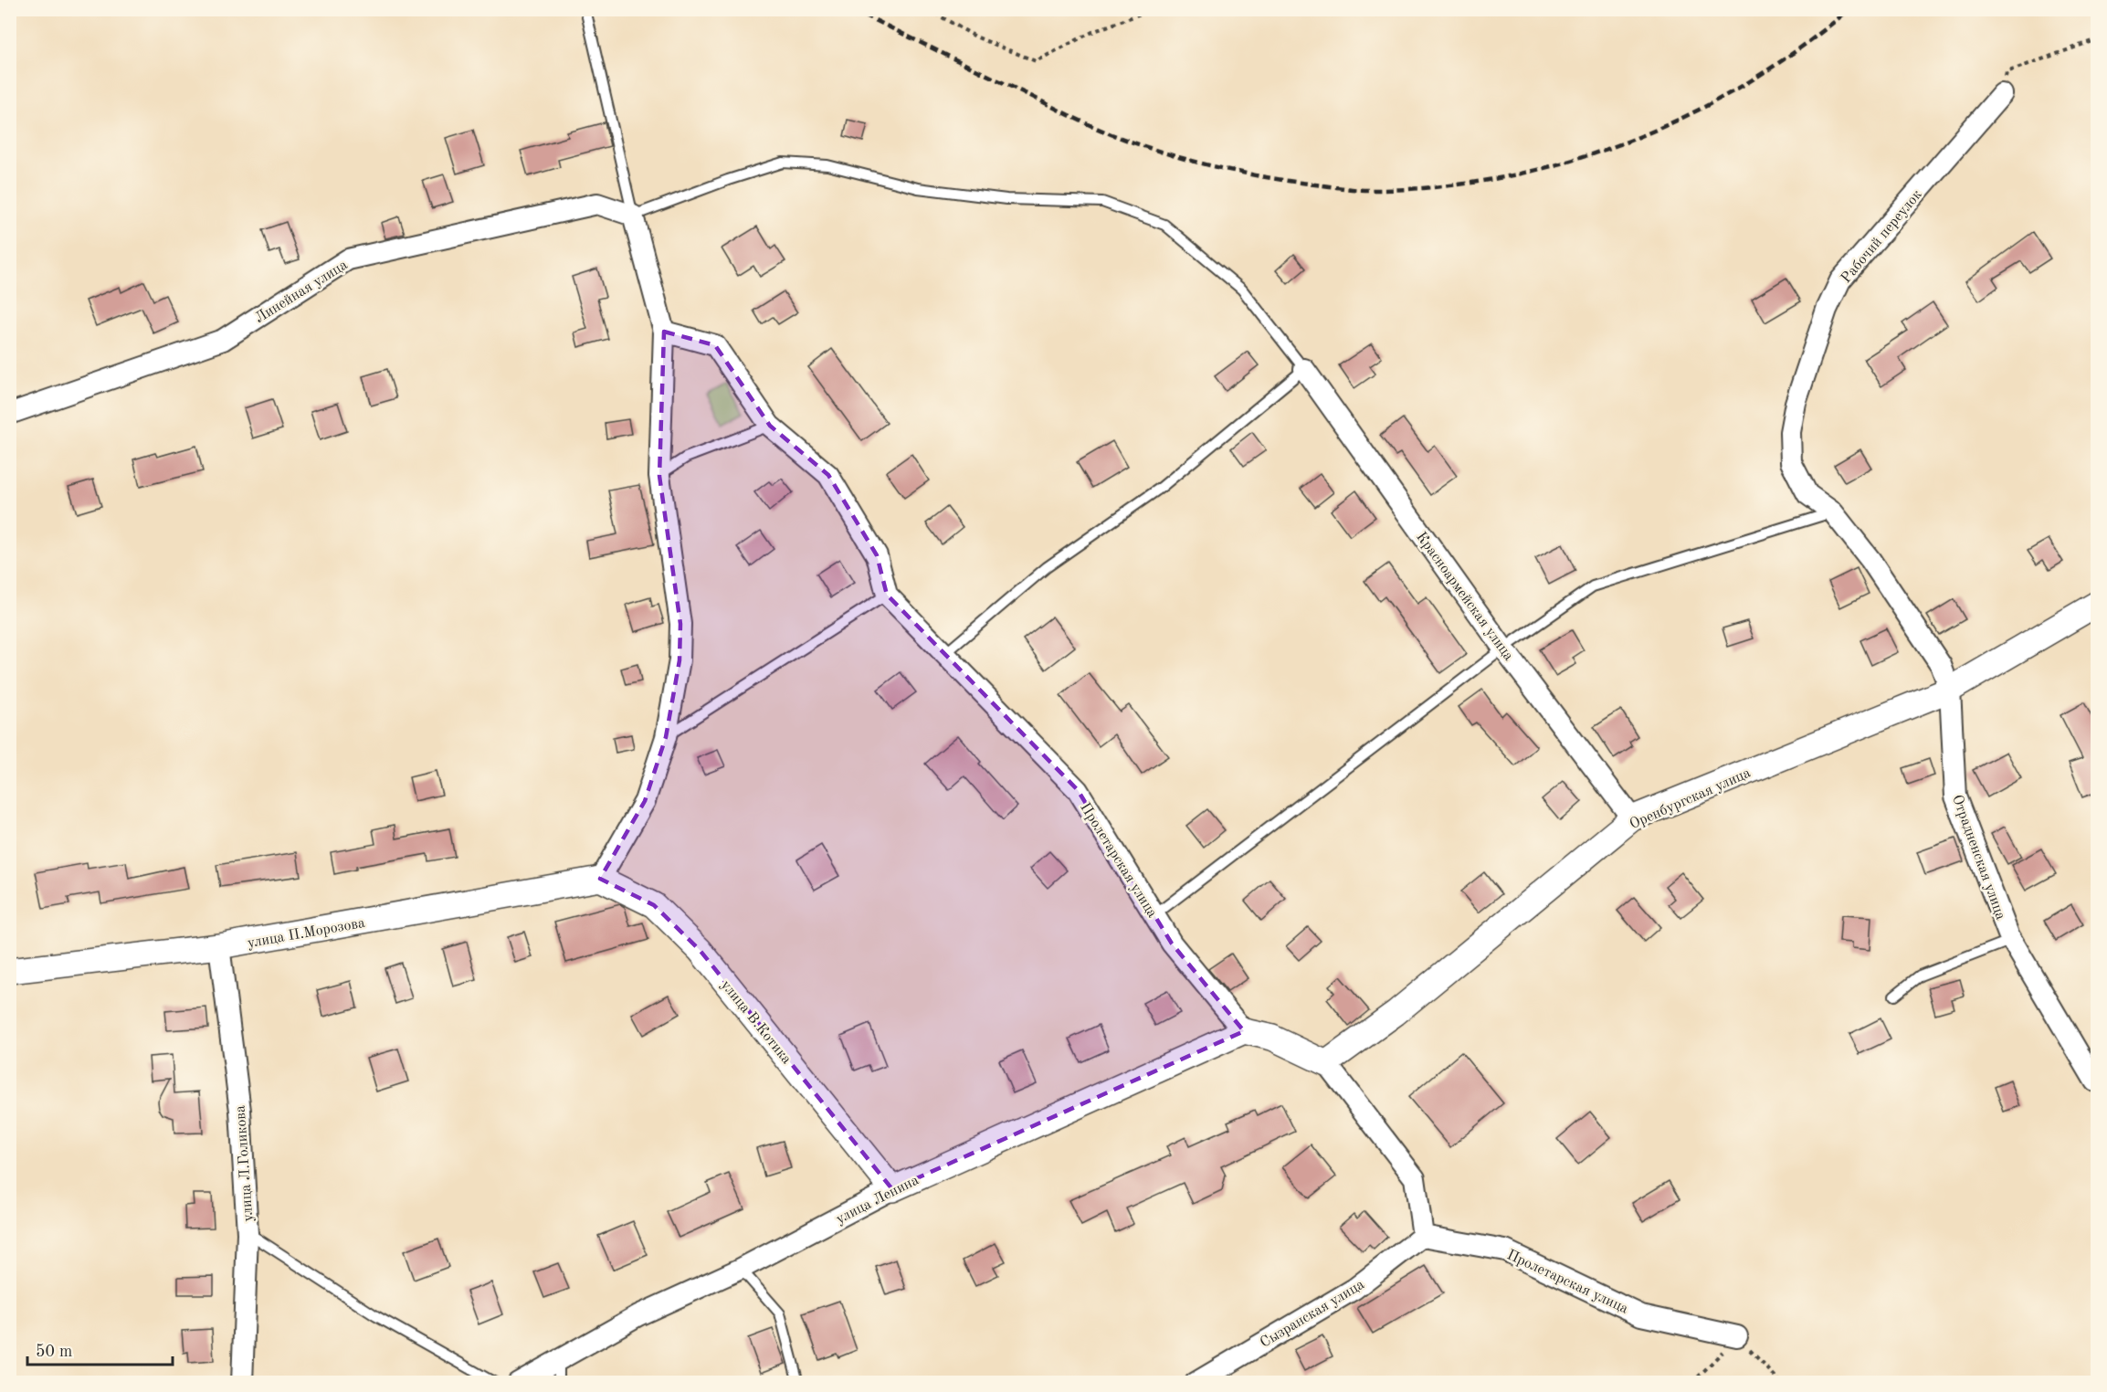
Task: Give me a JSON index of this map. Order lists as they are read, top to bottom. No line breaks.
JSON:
{"streets":{"street":["Рабочий переулок","Линейная улица","Красноармейская улица","Оренбургская улица","Отрадненская улица","Пролетарская улица","улица П.Морозова","улица В.Котика","улица Л.Голикова","улица Ленина","Сызранская улица"]},"crossings":[["Рабочий переулок","Отрадненская улица"],["Красноармейская улица","Оренбургская улица"],["Оренбургская улица","Отрадненская улица"],["Пролетарская улица","улица Ленина"],["Пролетарская улица","Сызранская улица"],["улица П.Морозова","улица В.Котика"],["улица П.Морозова","улица Л.Голикова"],["улица В.Котика","улица Ленина"]],"scale_bar":"50 m"}
